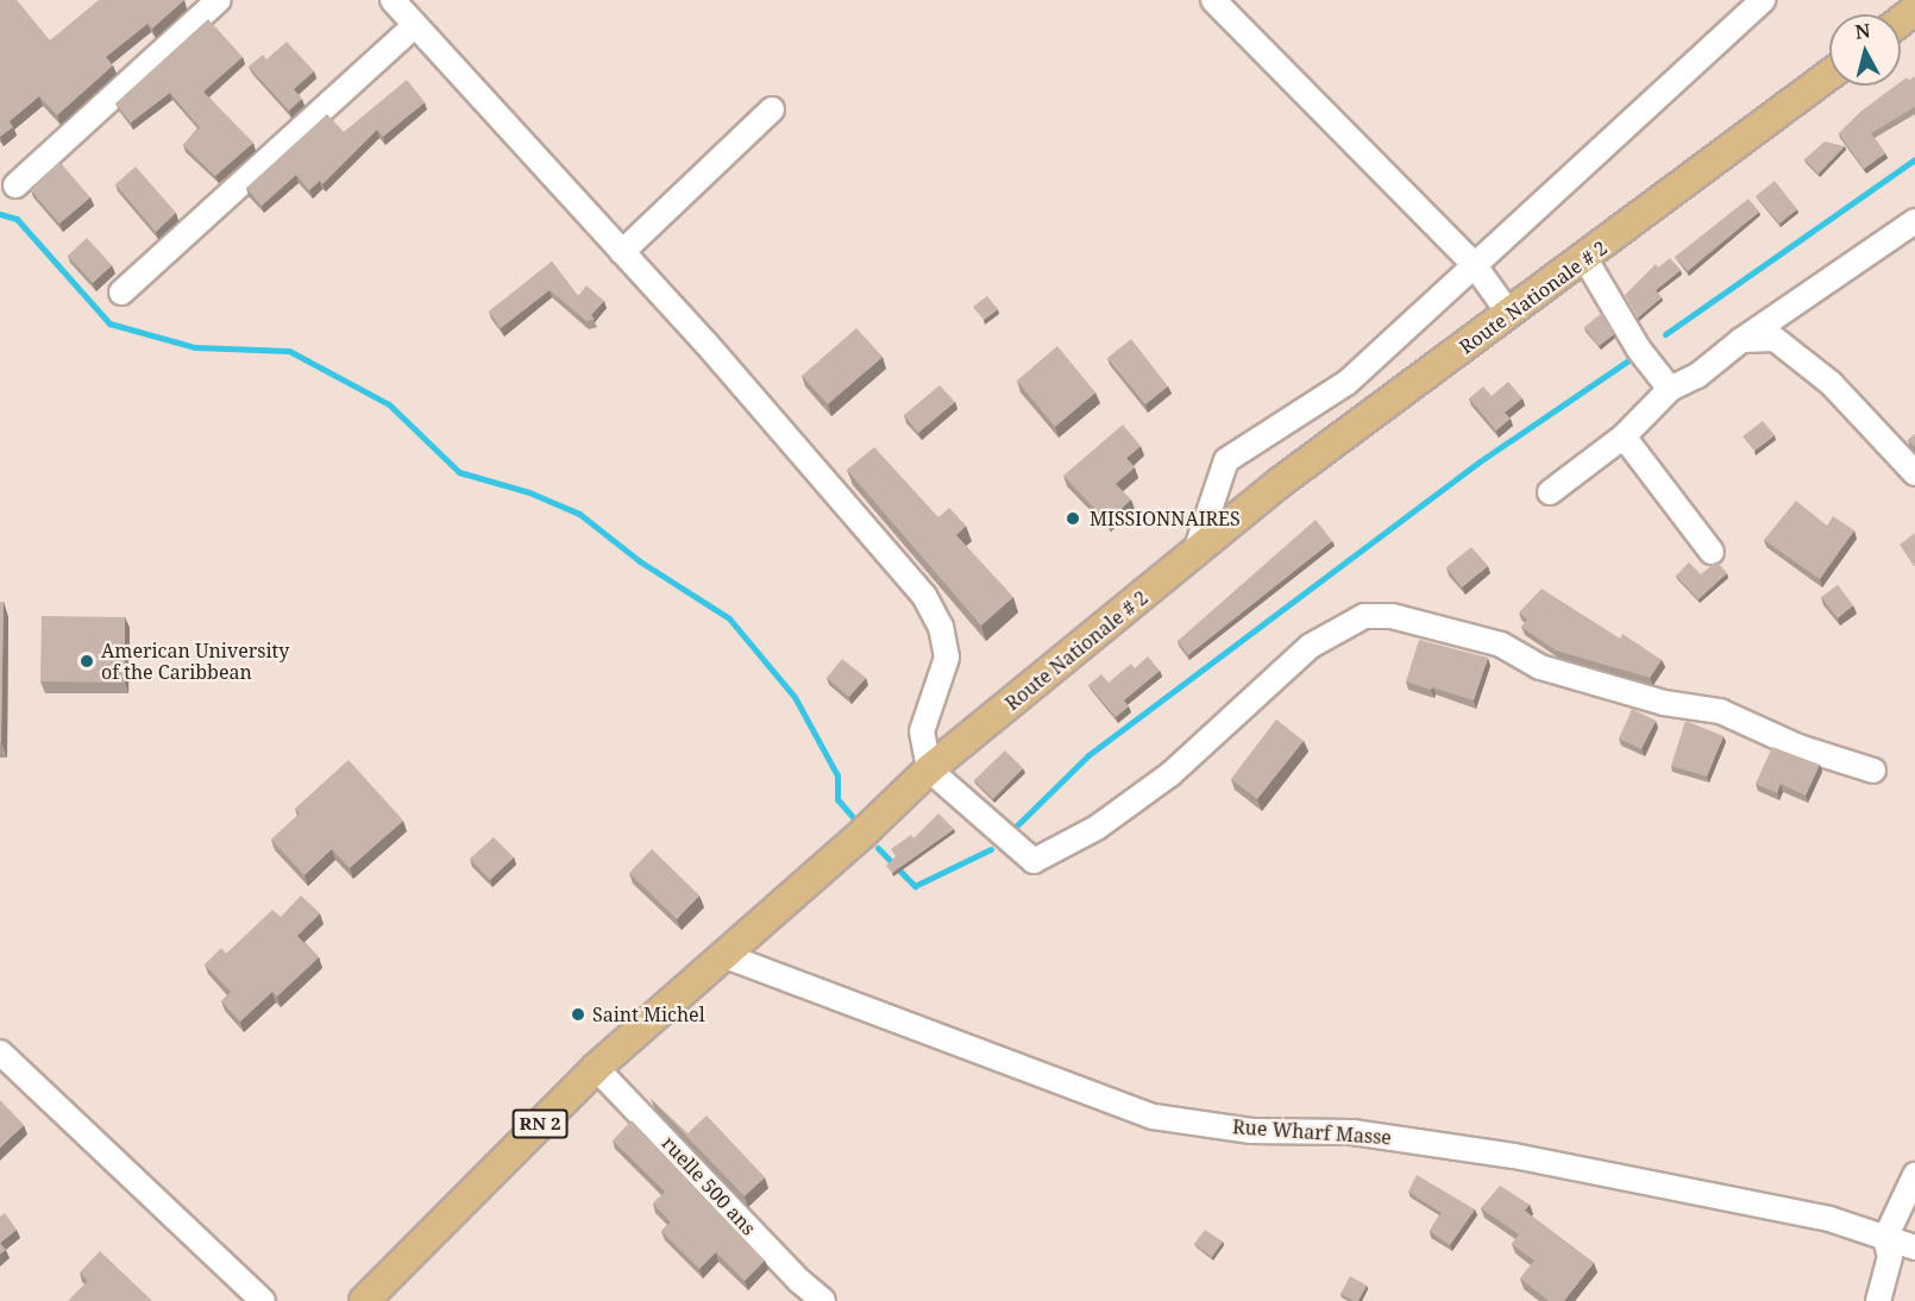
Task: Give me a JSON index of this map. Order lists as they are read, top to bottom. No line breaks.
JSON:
{"streets":{"main road":["Route Nationale # 2","RN 2"],"street":["Rue Wharf Masse","ruelle 500 ans"]},"crossings":[["Route Nationale # 2","Rue Wharf Masse"],["Route Nationale # 2","ruelle 500 ans"]],"places":["MISSIONNAIRES","American University of the Caribbean","Saint Michel"],"north":"top"}
